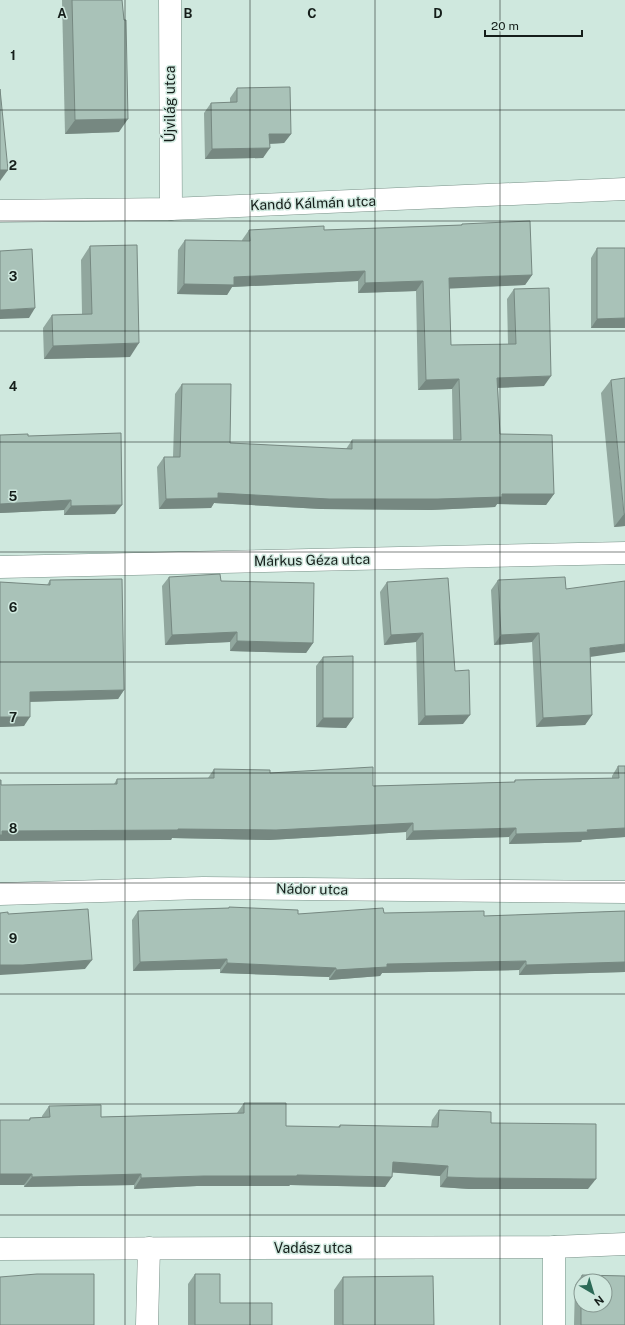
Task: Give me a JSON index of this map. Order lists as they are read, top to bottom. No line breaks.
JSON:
{"streets":{"street":["Újvilág utca","Kandó Kálmán utca","Márkus Géza utca","Nádor utca","Vadász utca"]},"crossings":[["Újvilág utca","Kandó Kálmán utca"]],"scale_bar":"20 m","north":"bottom right","grid":{"columns":["A","B","C","D"],"rows":["1","2","3","4","5","6","7","8","9"]}}
